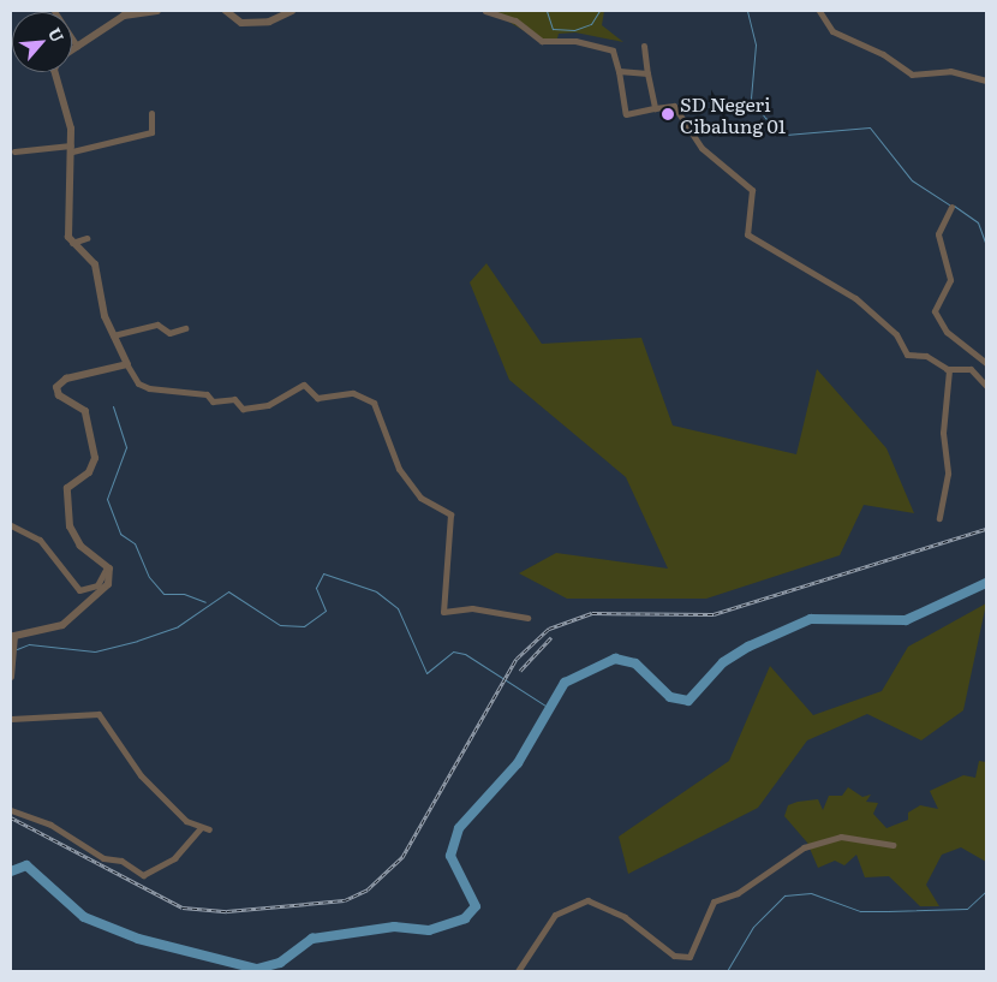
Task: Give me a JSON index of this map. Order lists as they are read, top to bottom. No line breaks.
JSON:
{"places":["SD Negeri Cibalung 01"],"north":"top right"}
